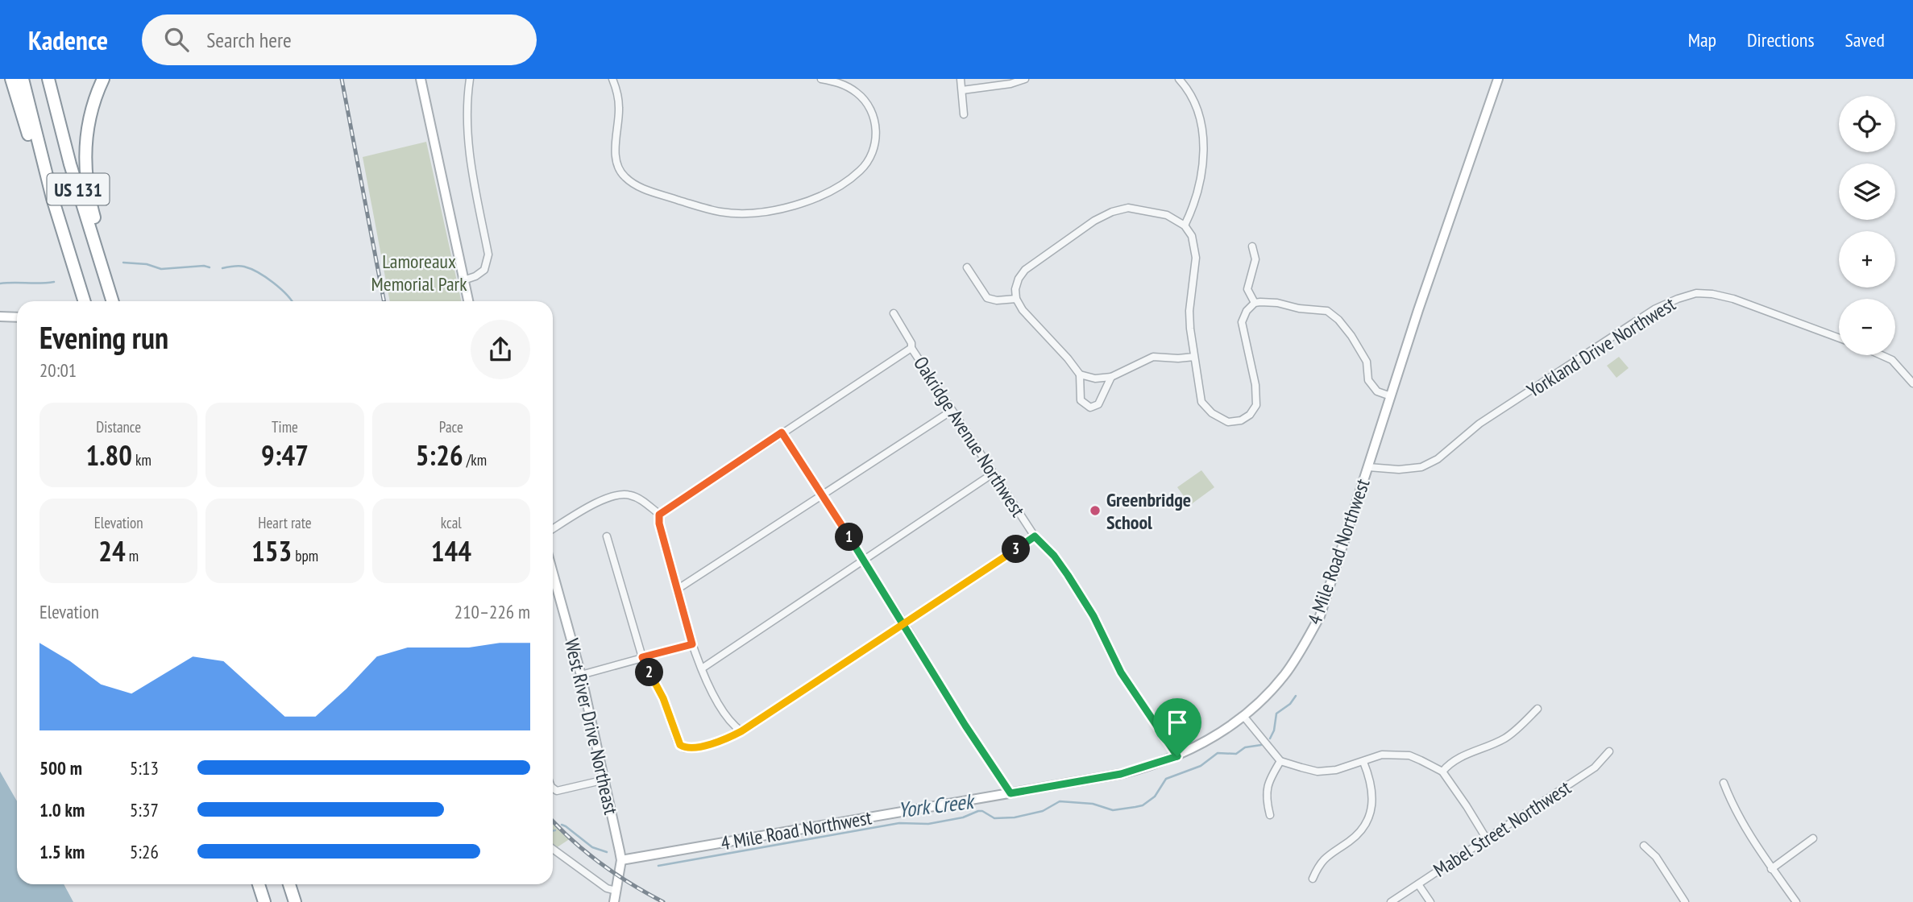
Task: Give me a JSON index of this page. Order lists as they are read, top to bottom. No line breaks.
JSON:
{"streets":{"highway":["US 131"],"main road":["4 Mile Road Northwest","West River Drive Northeast"],"street":["Yorkland Drive Northwest","Oakridge Avenue Northwest","Mabel Street Northwest"]},"crossings":[["Yorkland Drive Northwest","4 Mile Road Northwest"],["Oakridge Avenue Northwest","4 Mile Road Northwest"],["4 Mile Road Northwest","West River Drive Northeast"]],"water":["York Creek"],"parks":["Lamoreaux Memorial Park"],"places":["Greenbridge School"],"page":{"header":"Kadence","search":"Search here","nav":["Map","Directions","Saved"],"map_buttons":["+","−"],"heading":["Evening run","20:01"],"stats":[["Distance","1.80 km"],["Time","9:47"],["Pace","5:26 /km"],["Elevation","24 m"],["Heart rate","153 bpm"],["kcal","144"]],"pins":["1","3","2"],"chart":["Elevation","210–226 m"],"list":[{"name":"500 m","note":"5:13"},{"name":"1.0 km","note":"5:37"},{"name":"1.5 km","note":"5:26"}]}}
